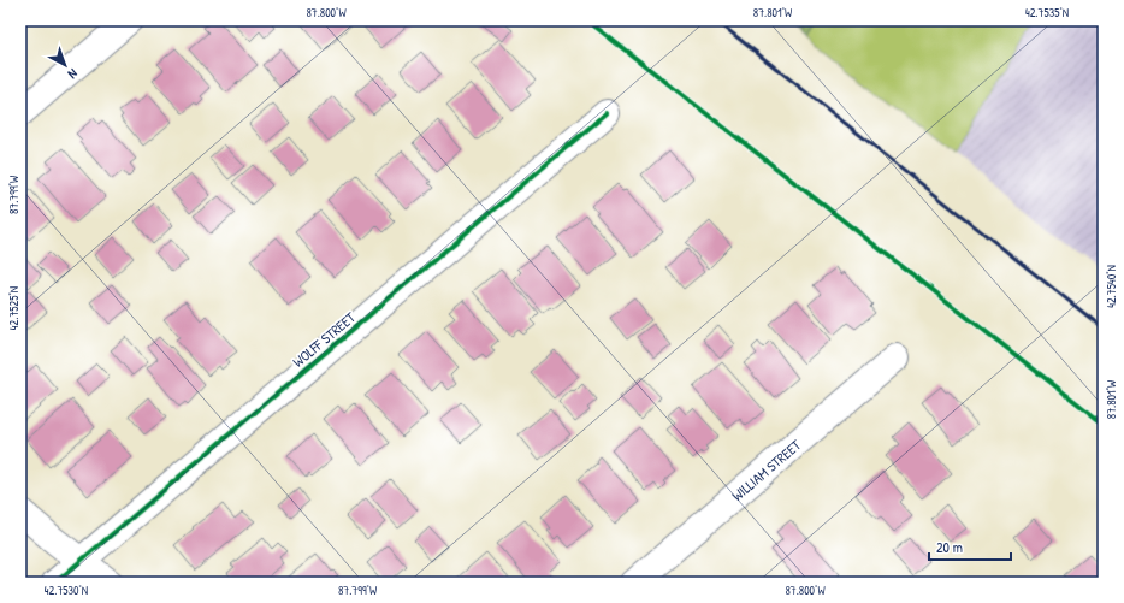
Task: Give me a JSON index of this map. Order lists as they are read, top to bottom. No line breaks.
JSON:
{"streets":{"street":["WOLFF STREET","WILLIAM STREET"]},"scale_bar":"20 m","north":"bottom right","coordinates":["87.800°W","87.801°W","42.7535°N","87.799°W","42.7540°N","42.7525°N","42.7530°N"]}
